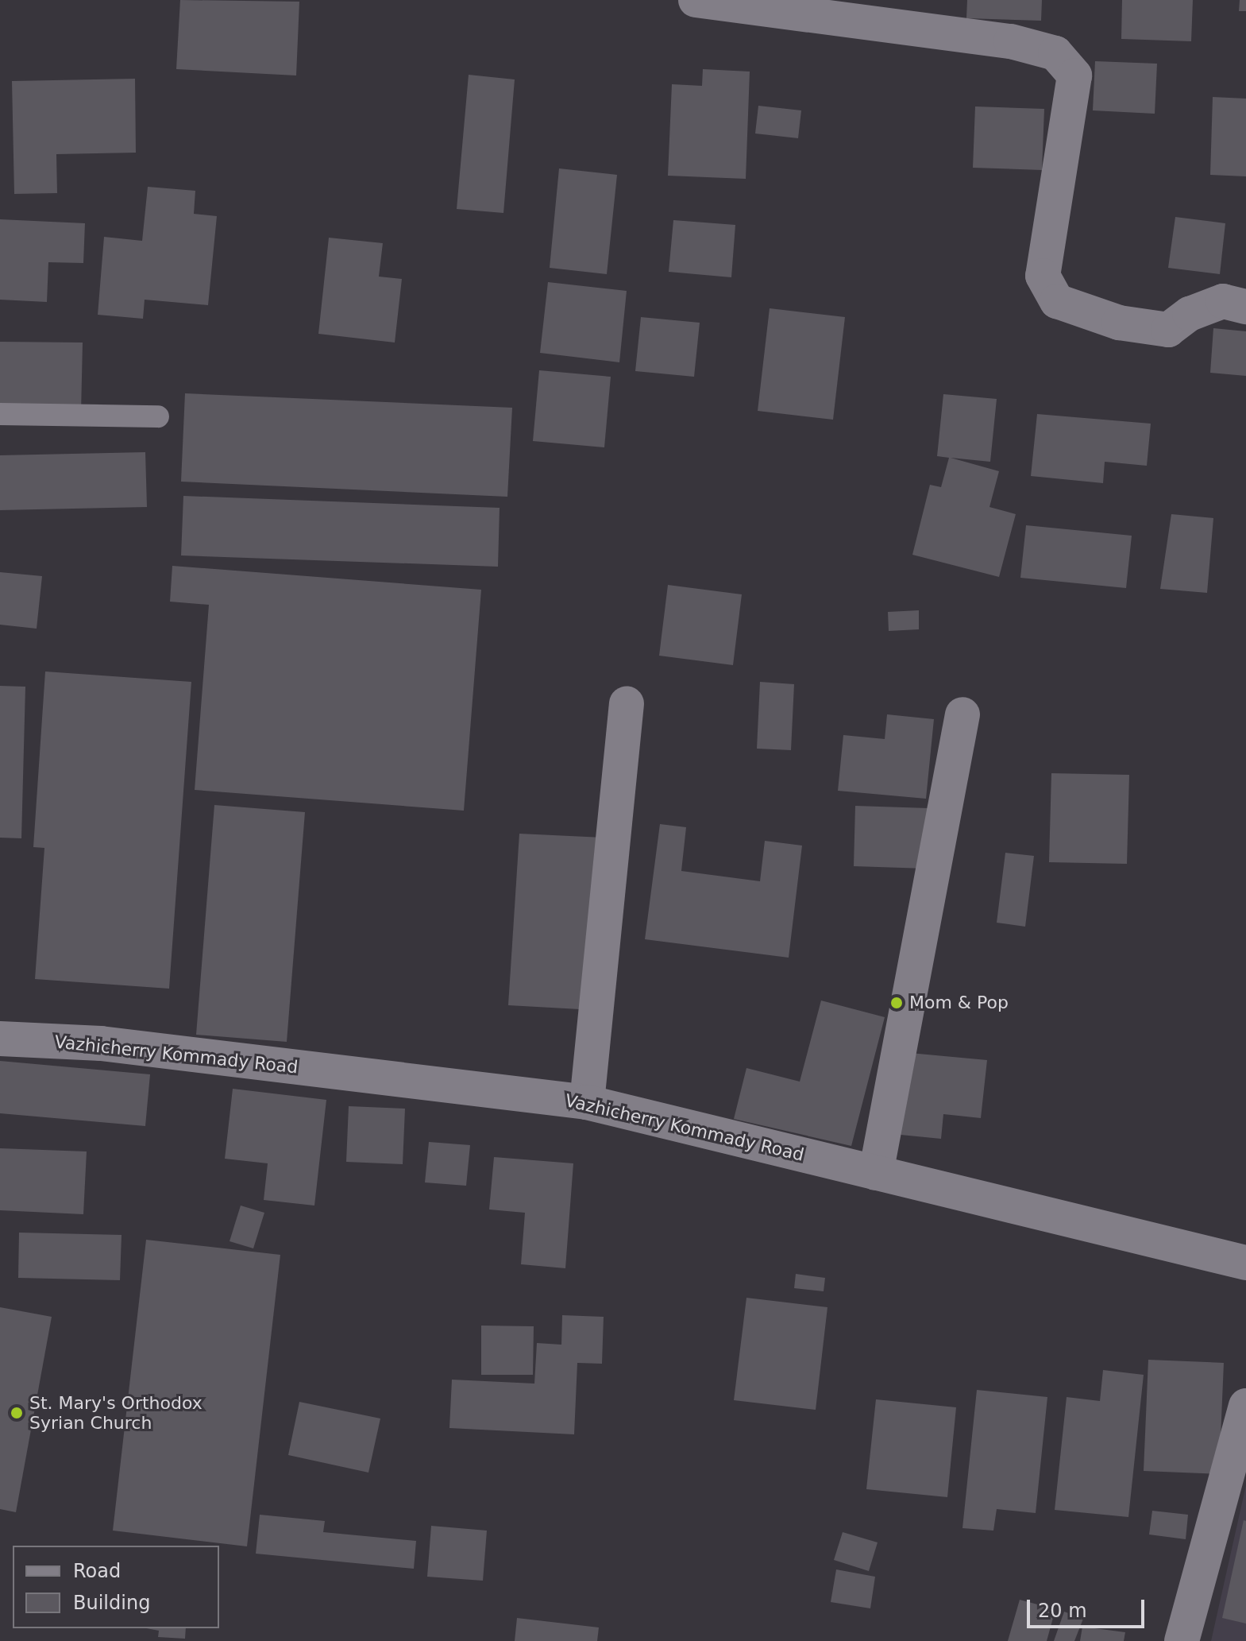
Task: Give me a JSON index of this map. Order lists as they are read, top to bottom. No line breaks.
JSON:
{"streets":{"street":["Vazhicherry Kommady Road"]},"places":["Mom & Pop","St. Mary's Orthodox Syrian Church"],"legend":["Road","Building"],"scale_bar":"20 m"}
